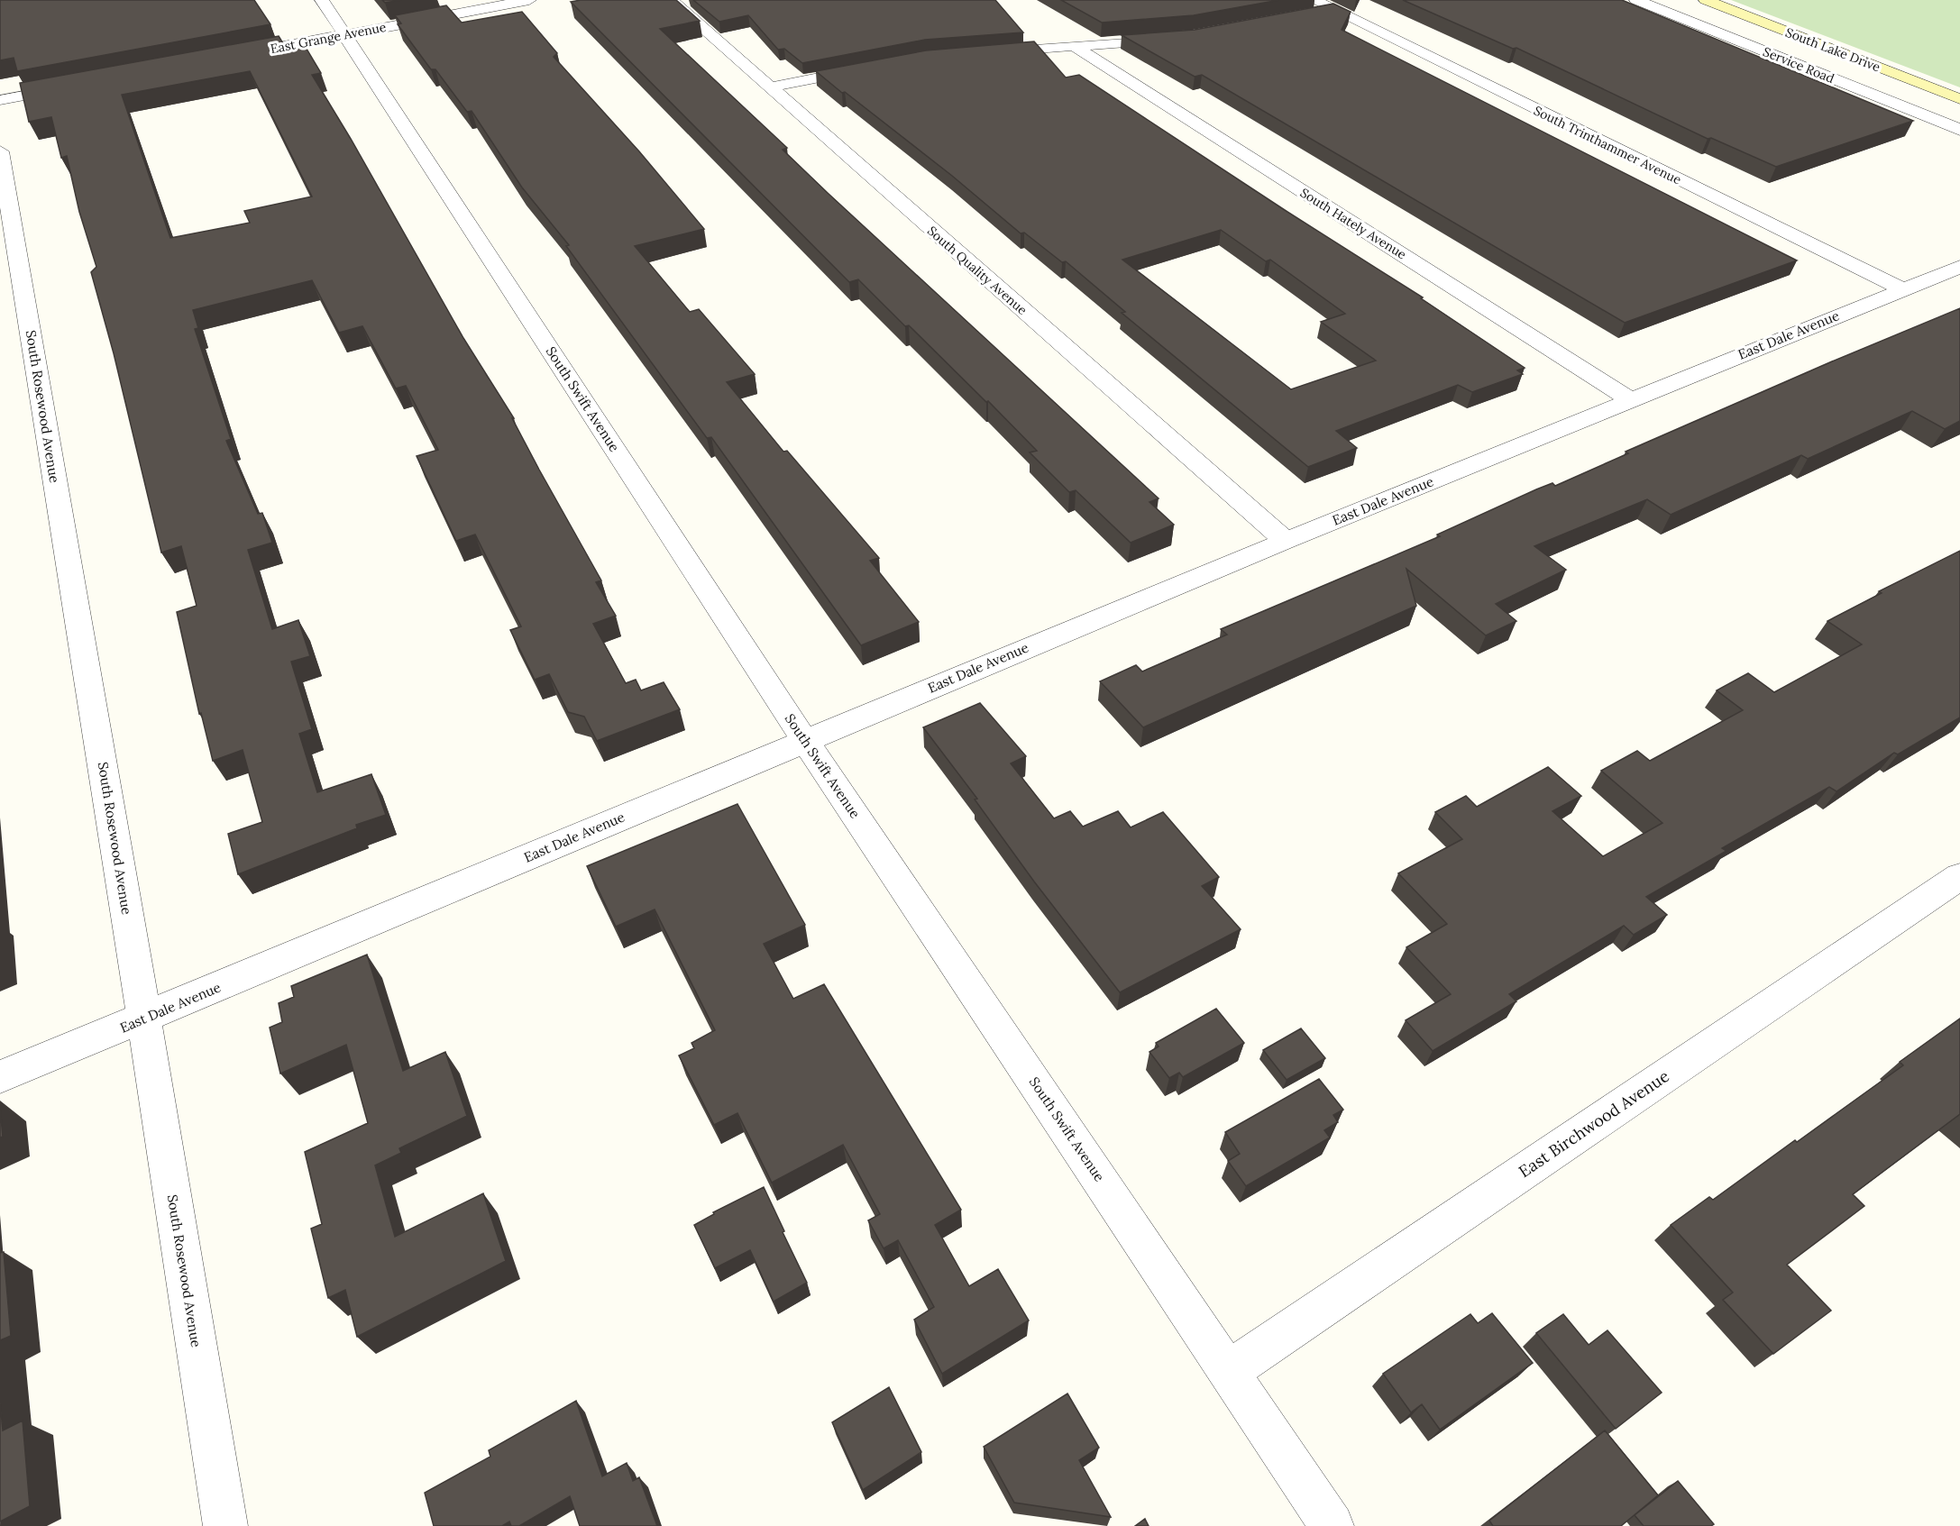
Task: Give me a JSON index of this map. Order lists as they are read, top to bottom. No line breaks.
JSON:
{"streets":{"main road":["South Lake Drive"],"street":["East Grange Avenue","Service Road","South Trinthammer Avenue","South Hately Avenue","South Quality Avenue","East Dale Avenue","South Swift Avenue","South Rosewood Avenue","East Birchwood Avenue"]},"crossings":[["East Grange Avenue","South Swift Avenue"],["South Trinthammer Avenue","East Dale Avenue"],["South Hately Avenue","East Dale Avenue"],["South Quality Avenue","East Dale Avenue"],["East Dale Avenue","South Swift Avenue"],["East Dale Avenue","South Rosewood Avenue"],["South Swift Avenue","East Birchwood Avenue"]]}
